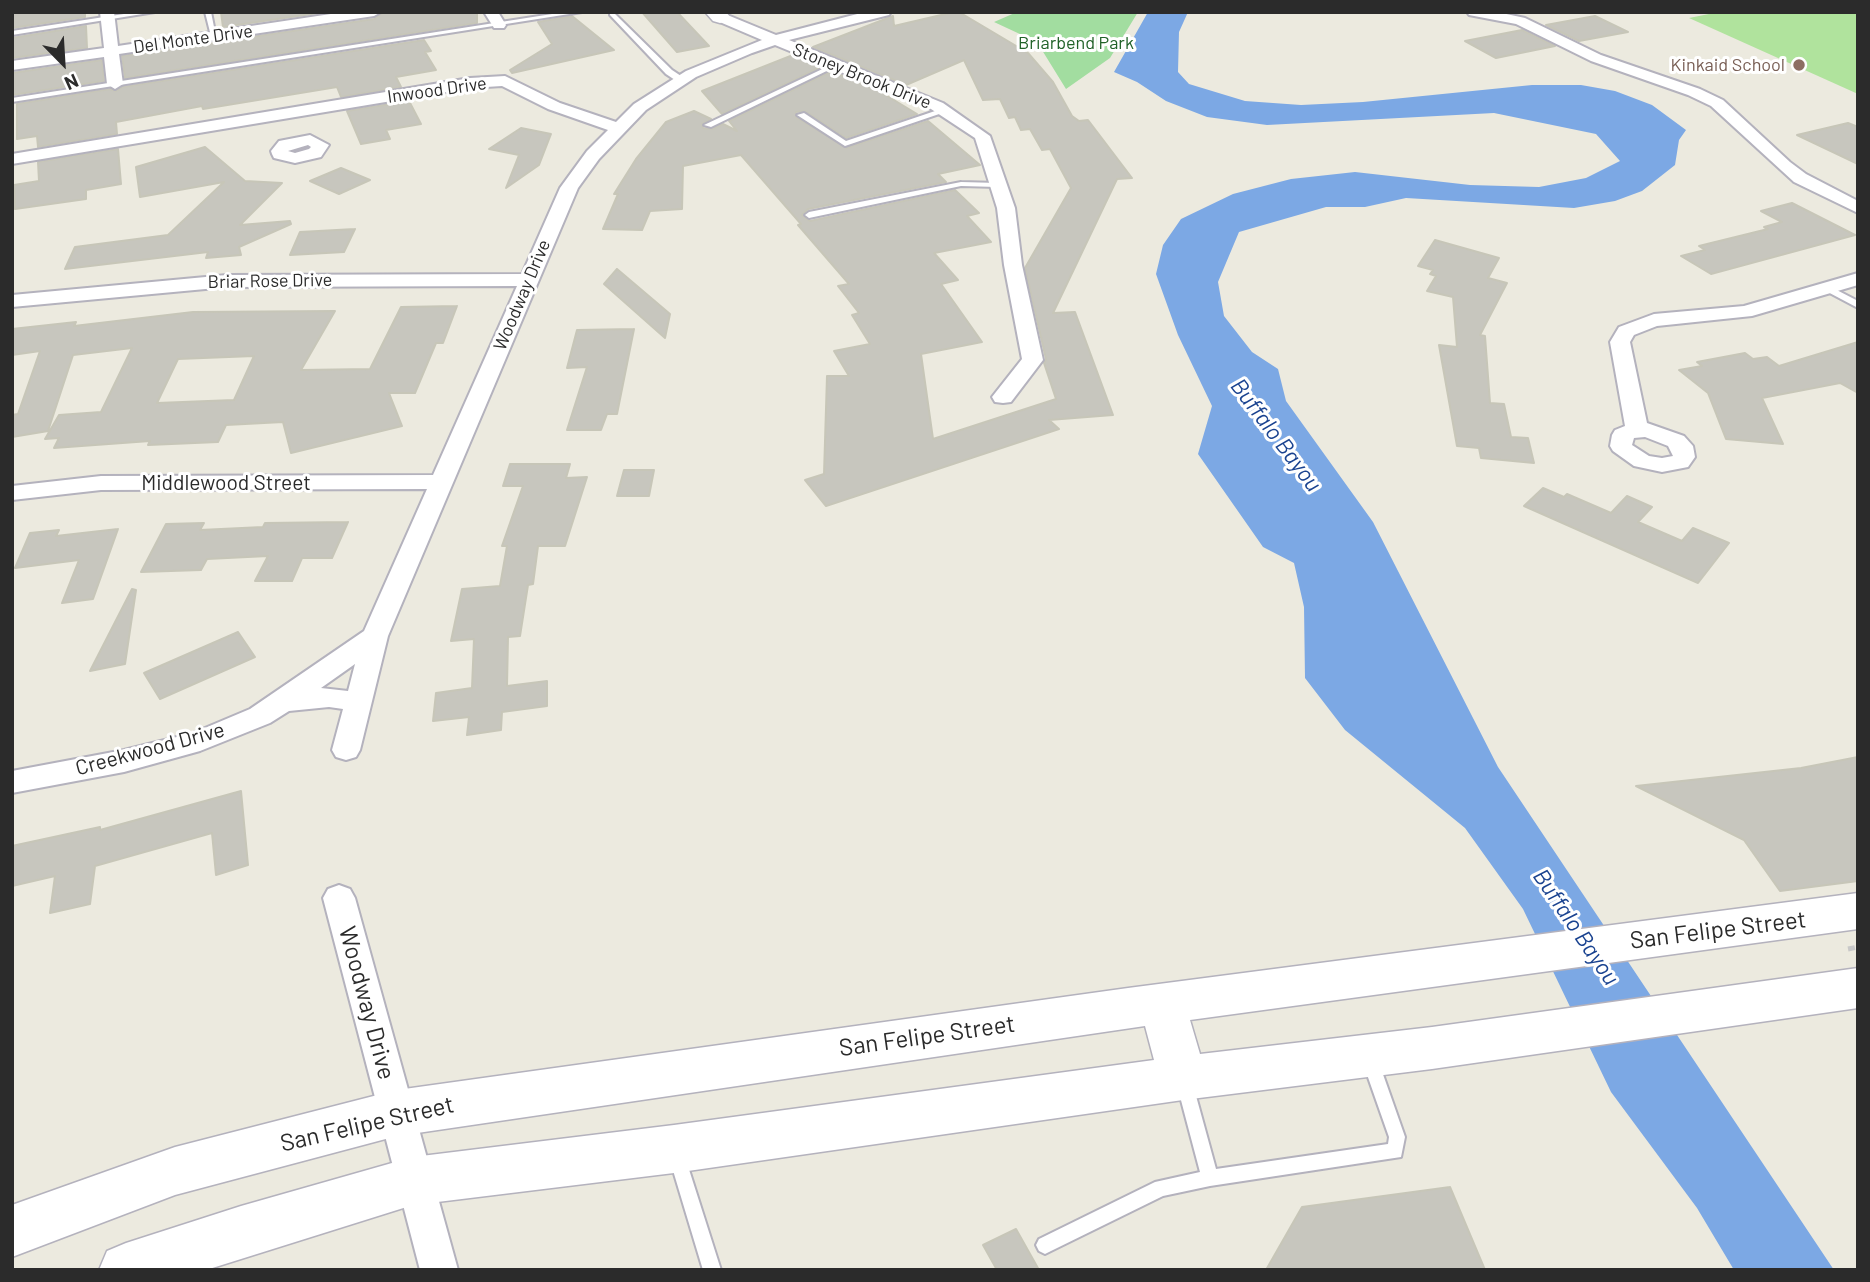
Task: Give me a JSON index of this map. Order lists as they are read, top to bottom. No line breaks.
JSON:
{"streets":{"main road":["San Felipe Street"],"street":["Del Monte Drive","Stoney Brook Drive","Inwood Drive","Briar Rose Drive","Woodway Drive","Middlewood Street","Creekwood Drive"]},"crossings":[["Stoney Brook Drive","Woodway Drive"],["Inwood Drive","Woodway Drive"],["Briar Rose Drive","Woodway Drive"],["Woodway Drive","Middlewood Street"],["Woodway Drive","Creekwood Drive"],["Woodway Drive","San Felipe Street"]],"water":["Buffalo Bayou"],"parks":["Briarbend Park"],"places":["Kinkaid School"],"north":"bottom right"}
